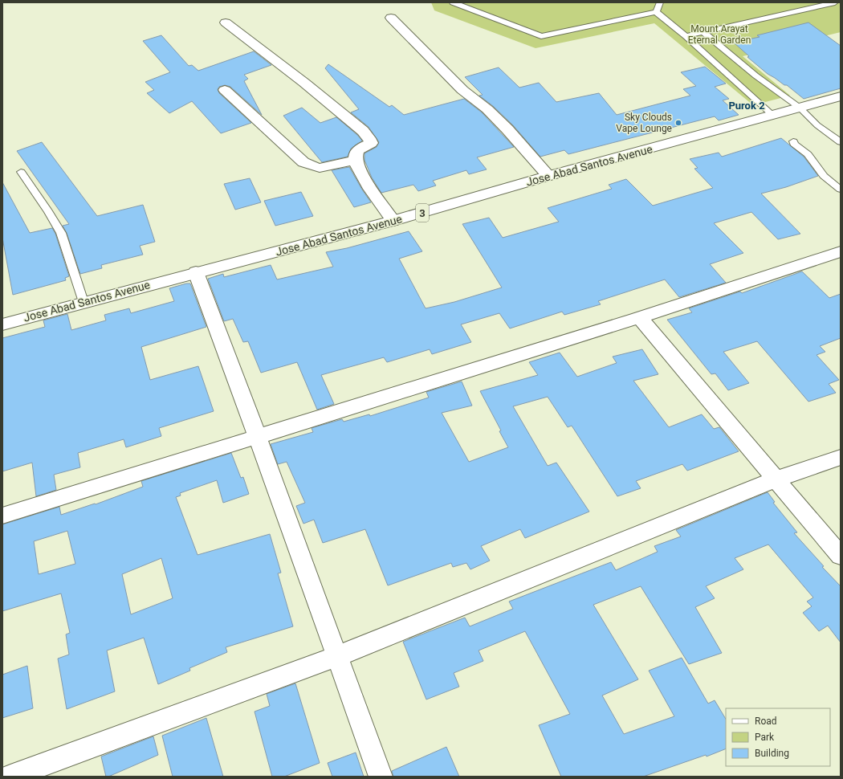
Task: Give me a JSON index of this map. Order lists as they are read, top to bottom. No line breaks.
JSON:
{"streets":{"main road":["Jose Abad Santos Avenue","3"]},"districts":["Purok 2"],"parks":["Mount Arayat Eternal Garden"],"places":["Sky Clouds Vape Lounge"],"legend":["Road","Park","Building"]}
